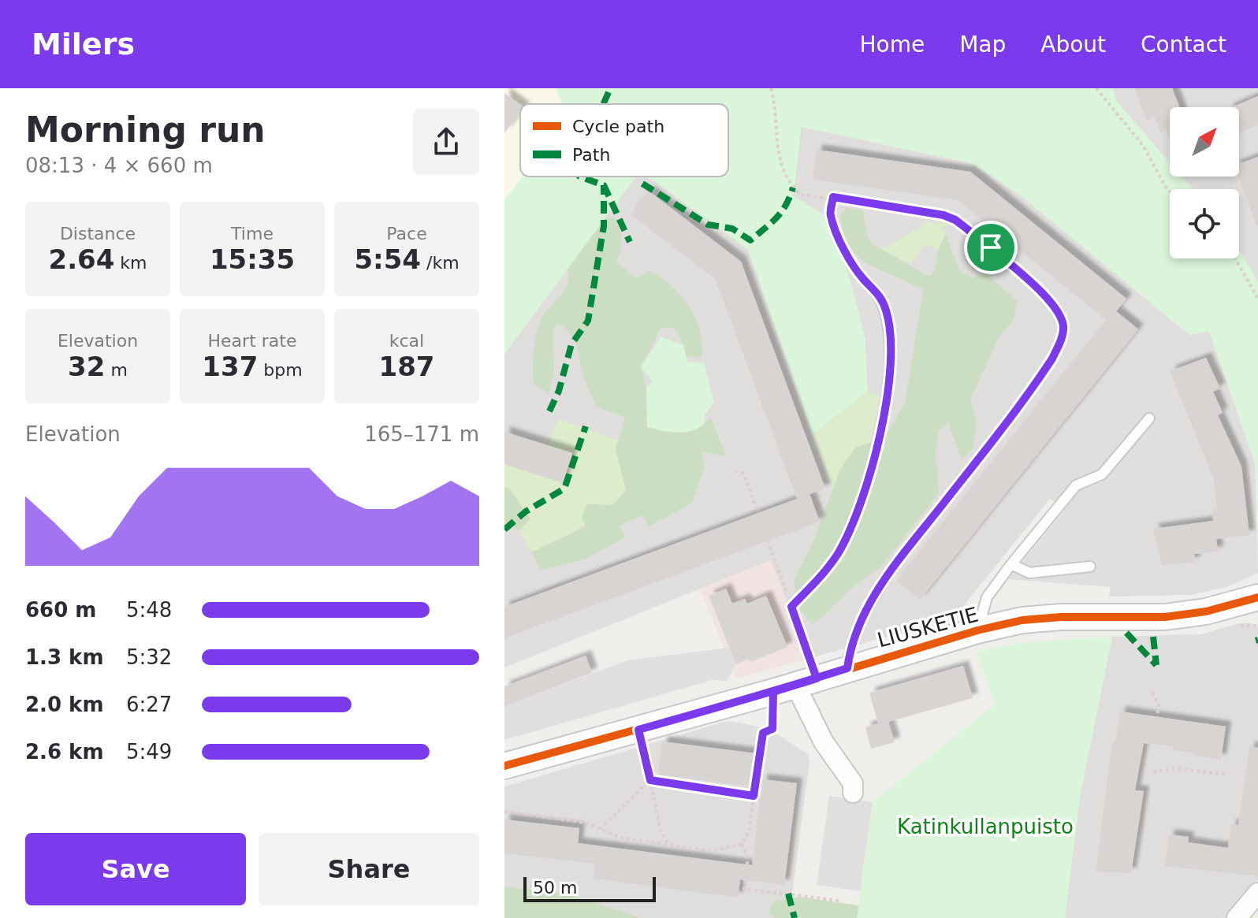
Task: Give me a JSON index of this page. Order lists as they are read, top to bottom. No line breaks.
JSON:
{"streets":{"street":["LIUSKETIE"]},"parks":["Katinkullanpuisto"],"legend":["Cycle path","Path"],"scale_bar":"50 m","north":"top right","page":{"header":"Milers","nav":["Home","Map","About","Contact"],"heading":["Morning run","08:13 · 4 × 660 m"],"stats":[["Distance","2.64 km"],["Time","15:35"],["Pace","5:54 /km"],["Elevation","32 m"],["Heart rate","137 bpm"],["kcal","187"]],"chart":["Elevation","165–171 m"],"list":[{"name":"660 m","note":"5:48"},{"name":"1.3 km","note":"5:32"},{"name":"2.0 km","note":"6:27"},{"name":"2.6 km","note":"5:49"}],"buttons":["Save","Share"],"scale":"50 m"}}
